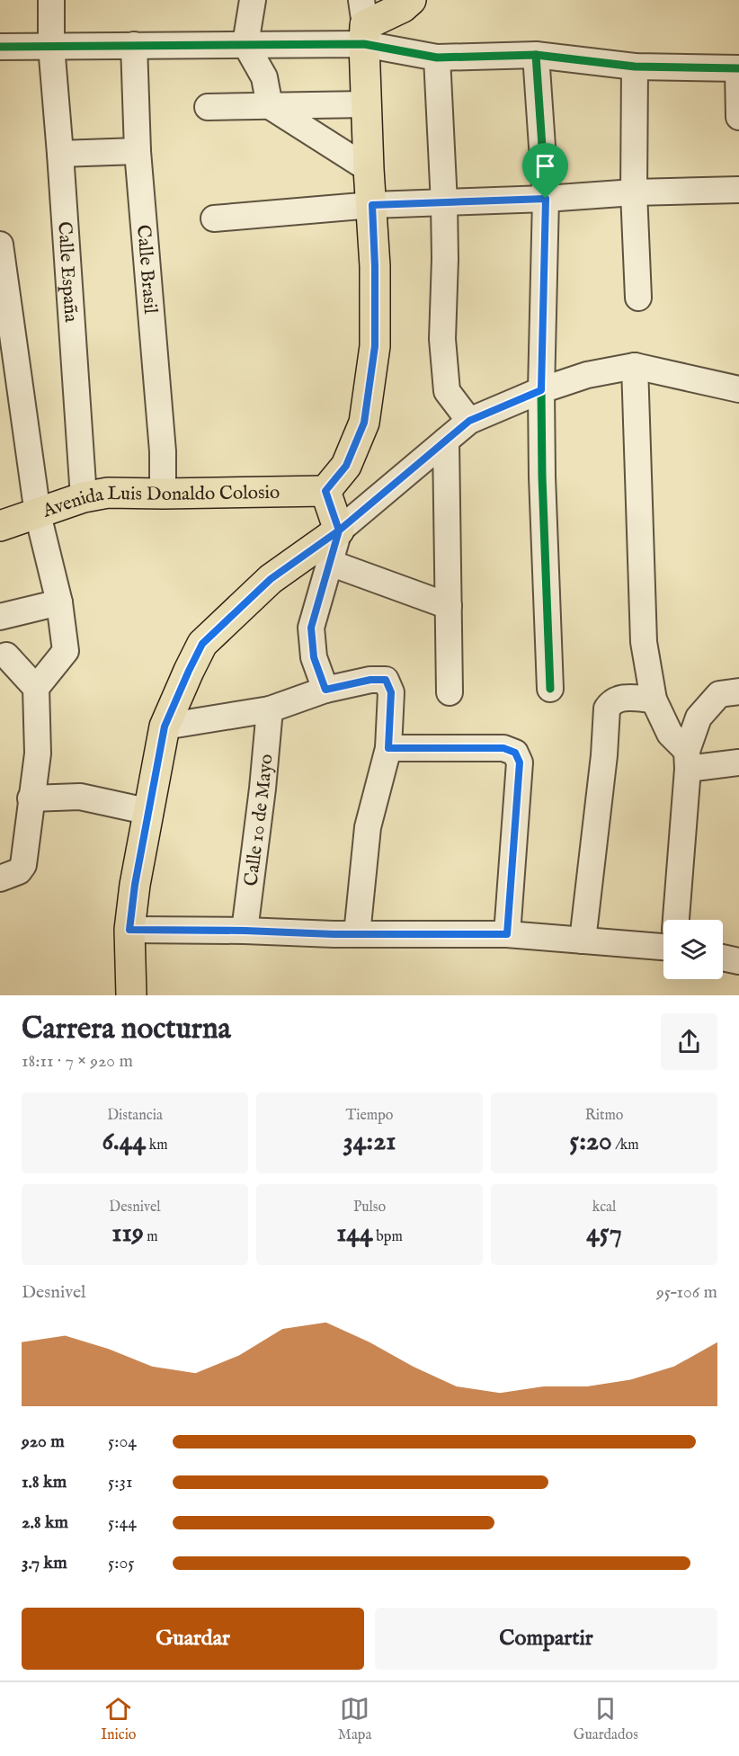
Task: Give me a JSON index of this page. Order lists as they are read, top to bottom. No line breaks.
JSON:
{"streets":{"main road":["Avenida Luis Donaldo Colosio"],"street":["Calle Brasil","Calle España","Calle 10 de Mayo"]},"crossings":[["Calle Brasil","Avenida Luis Donaldo Colosio"],["Calle España","Avenida Luis Donaldo Colosio"]],"page":{"heading":["Carrera nocturna","18:11 · 7 × 920 m"],"stats":[["Distancia","6.44 km"],["Tiempo","34:21"],["Ritmo","5:20 /km"],["Desnivel","119 m"],["Pulso","144 bpm"],["kcal","457"]],"chart":["Desnivel","95–106 m"],"list":[{"name":"920 m","note":"5:04"},{"name":"1.8 km","note":"5:31"},{"name":"2.8 km","note":"5:44"},{"name":"3.7 km","note":"5:05"}],"buttons":["Guardar","Compartir"],"tabs":["Inicio","Mapa","Guardados"]}}
